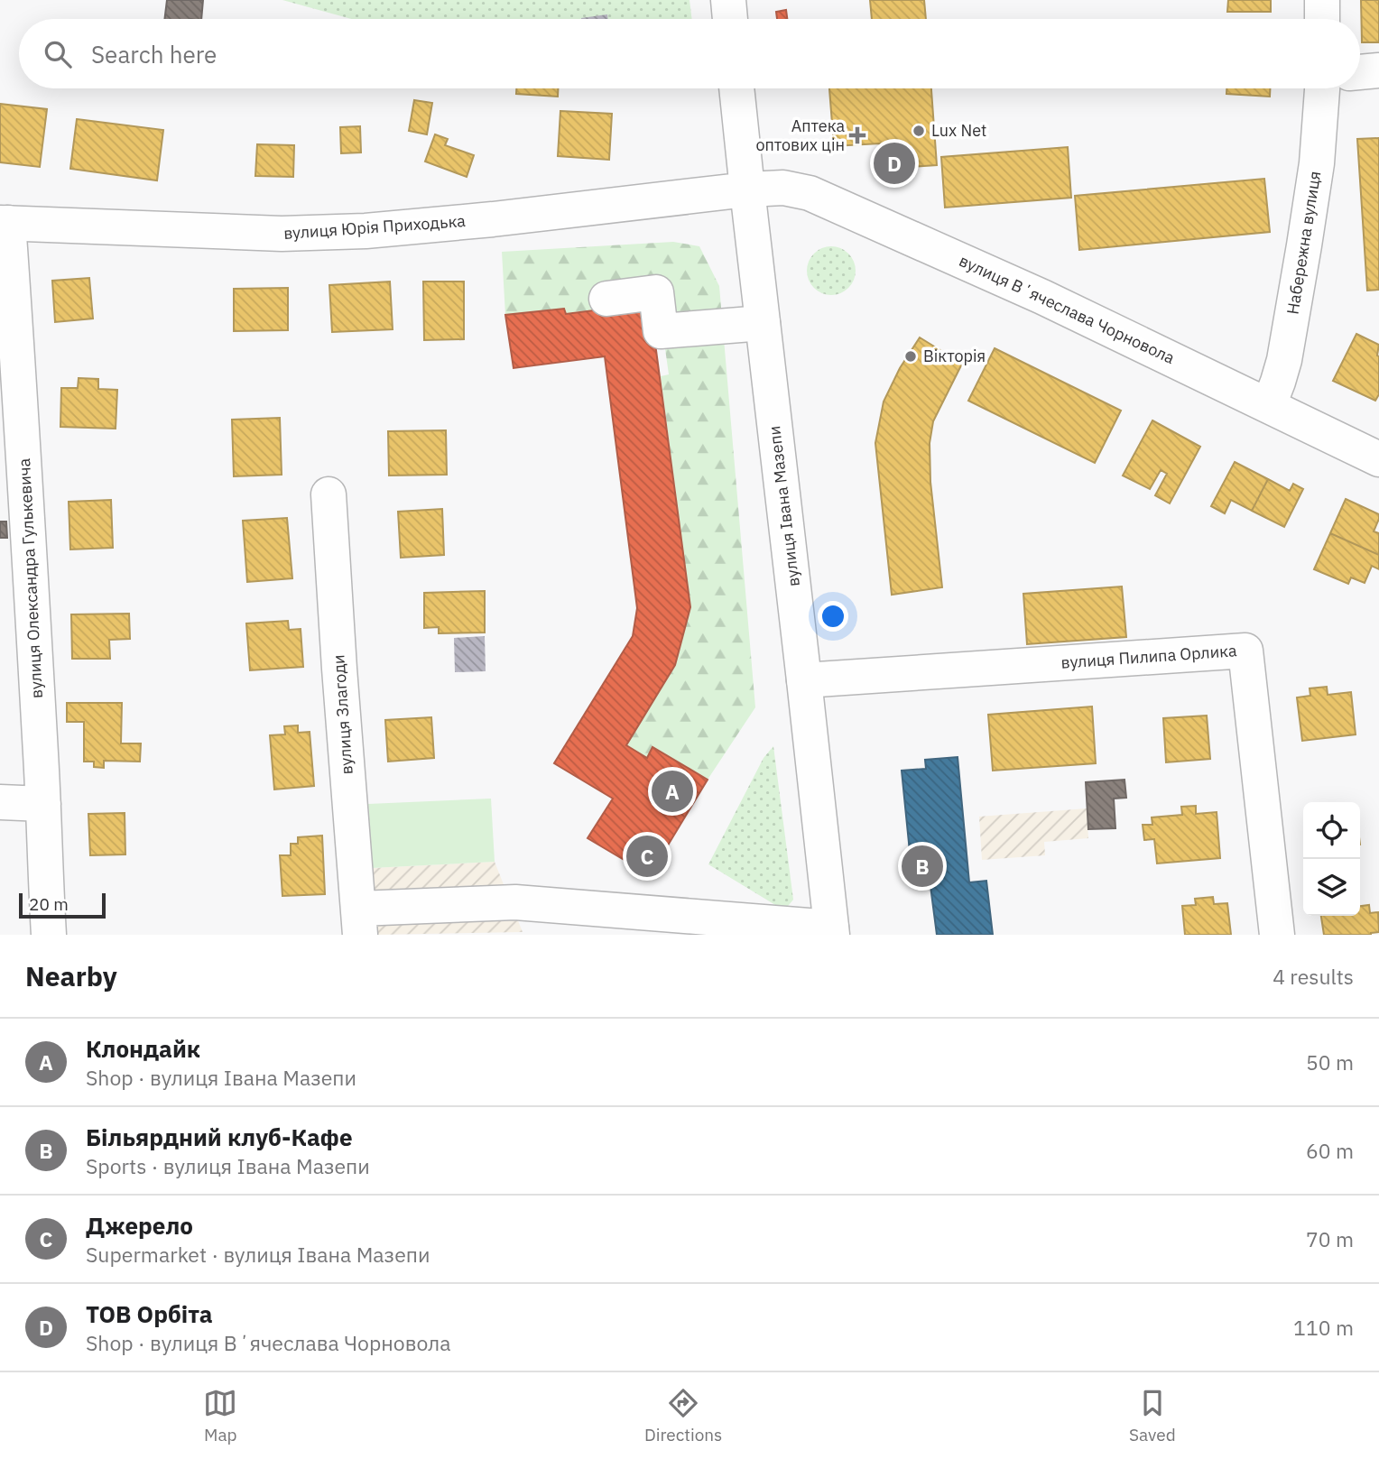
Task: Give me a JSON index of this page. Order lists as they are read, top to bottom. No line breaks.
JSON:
{"streets":{"street":["вулиця Юрія Приходька","Набережна вулиця","вулиця Вʼячеслава Чорновола","вулиця Івана Мазепи","вулиця Олександра Гулькевича","вулиця Пилипа Орлика","вулиця Злагоди"]},"crossings":[["вулиця Юрія Приходька","вулиця Вʼячеслава Чорновола"],["вулиця Юрія Приходька","вулиця Івана Мазепи"],["вулиця Юрія Приходька","вулиця Олександра Гулькевича"],["Набережна вулиця","вулиця Вʼячеслава Чорновола"],["вулиця Вʼячеслава Чорновола","вулиця Івана Мазепи"],["вулиця Івана Мазепи","вулиця Пилипа Орлика"]],"places":{"other":["Lux Net","Вікторія"],"health":["Аптека оптових цін"]},"scale_bar":"20 m","page":{"search":"Search here","pins":["D","A","C","B"],"scale":"20 m","heading":["Nearby","4 results"],"list":[{"mark":"A","name":"Клондайк","note":"Shop · вулиця Івана Мазепи","value":"50 m"},{"mark":"B","name":"Більярдний клуб-Кафе","note":"Sports · вулиця Івана Мазепи","value":"60 m"},{"mark":"C","name":"Джерело","note":"Supermarket · вулиця Івана Мазепи","value":"70 m"},{"mark":"D","name":"ТОВ Орбіта","note":"Shop · вулиця Вʼячеслава Чорновола","value":"110 m"}],"nav":["Map","Directions","Saved"]}}
